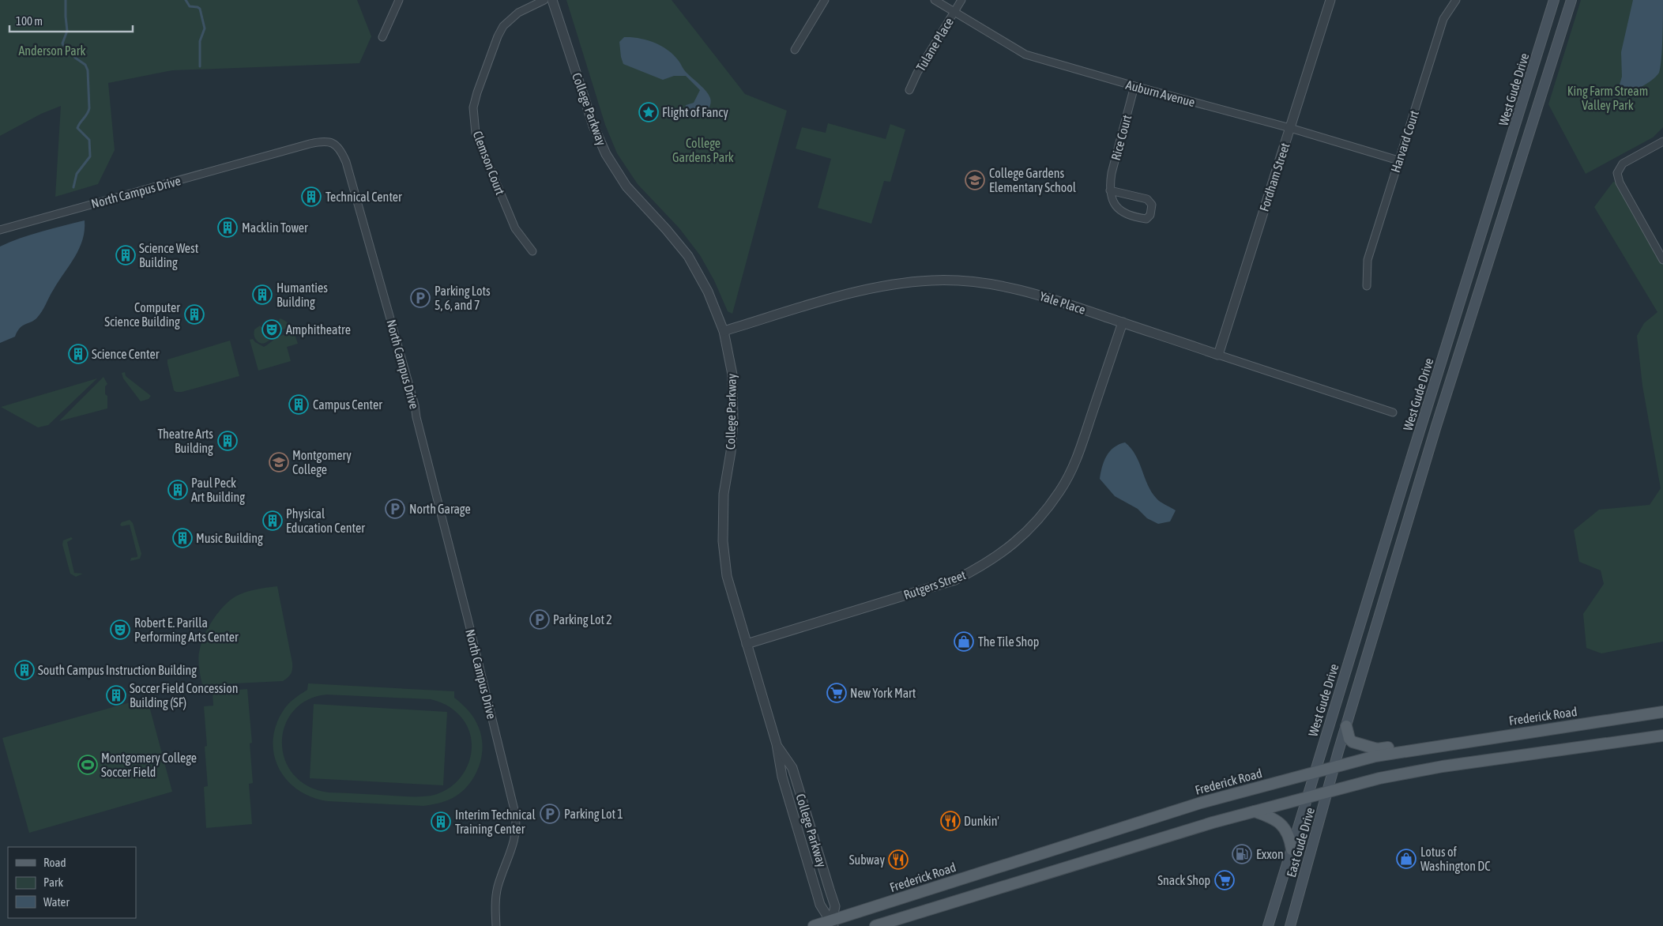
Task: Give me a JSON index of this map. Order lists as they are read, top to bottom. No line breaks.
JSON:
{"streets":{"main road":["West Gude Drive","Frederick Road","East Gude Drive"],"street":["Tulane Place","Auburn Avenue","College Parkway","Rice Court","Harvard Court","Clemson Court","Fordham Street","North Campus Drive","Yale Place","Rutgers Street"]},"crossings":[["Tulane Place","Auburn Avenue"],["West Gude Drive","Frederick Road"],["West Gude Drive","East Gude Drive"],["Auburn Avenue","Rice Court"],["Auburn Avenue","Harvard Court"],["Auburn Avenue","Fordham Street"],["College Parkway","Yale Place"],["College Parkway","Rutgers Street"],["College Parkway","Frederick Road"],["Fordham Street","Yale Place"],["Yale Place","Rutgers Street"],["Frederick Road","East Gude Drive"]],"parks":["Anderson Park","King Farm Stream Valley Park","College Gardens Park"],"places":{"place":["Flight of Fancy"],"school or university":["College Gardens Elementary School","Montgomery College"],"building":["Technical Center","Macklin Tower","Science West Building","Humanties Building","Computer Science Building","Science Center","Campus Center","Theatre Arts Building","Paul Peck Art Building","Physical Education Center","Music Building","South Campus Instruction Building","Soccer Field Concession Building (SF)","Interim Technical Training Center"],"parking":["Parking Lots 5, 6, and 7","North Garage","Parking Lot 2","Parking Lot 1"],"theatre":["Amphitheatre","Robert E. Parilla Performing Arts Center"],"shop":["The Tile Shop","Lotus of Washington DC"],"supermarket":["New York Mart","Snack Shop"],"sports":["Montgomery College Soccer Field"],"restaurant":["Dunkin'","Subway"],"fuel station":["Exxon"]},"legend":["Road","Park","Water"],"scale_bar":"100 m"}
